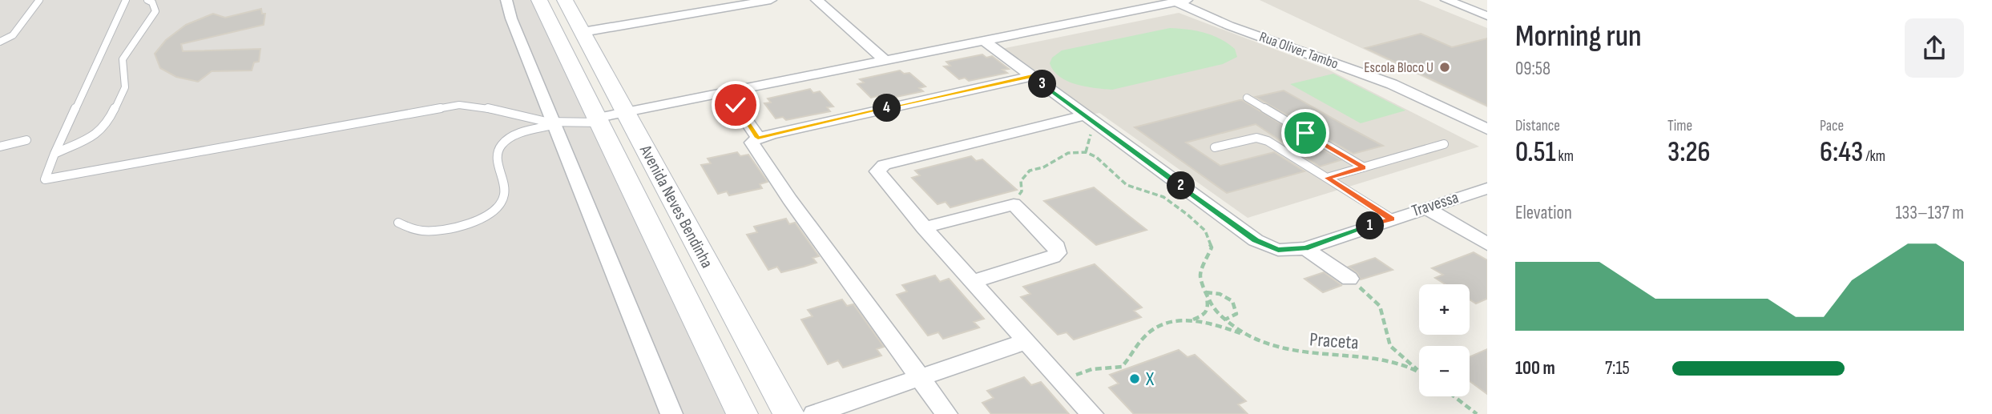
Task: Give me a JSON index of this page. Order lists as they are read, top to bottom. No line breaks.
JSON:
{"streets":{"street":["Rua Oliver Tambo","Travessa","Avenida Neves Bendinha"],"path":["Praceta"]},"places":["Escola Bloco U","X"],"page":{"heading":["Morning run","09:58"],"pins":["3","4","2","1"],"stats":[["Distance","0.51 km"],["Time","3:26"],["Pace","6:43 /km"]],"chart":["Elevation","133–137 m"],"map_buttons":["+","−"],"list":[{"name":"100 m","note":"7:15"}]}}
